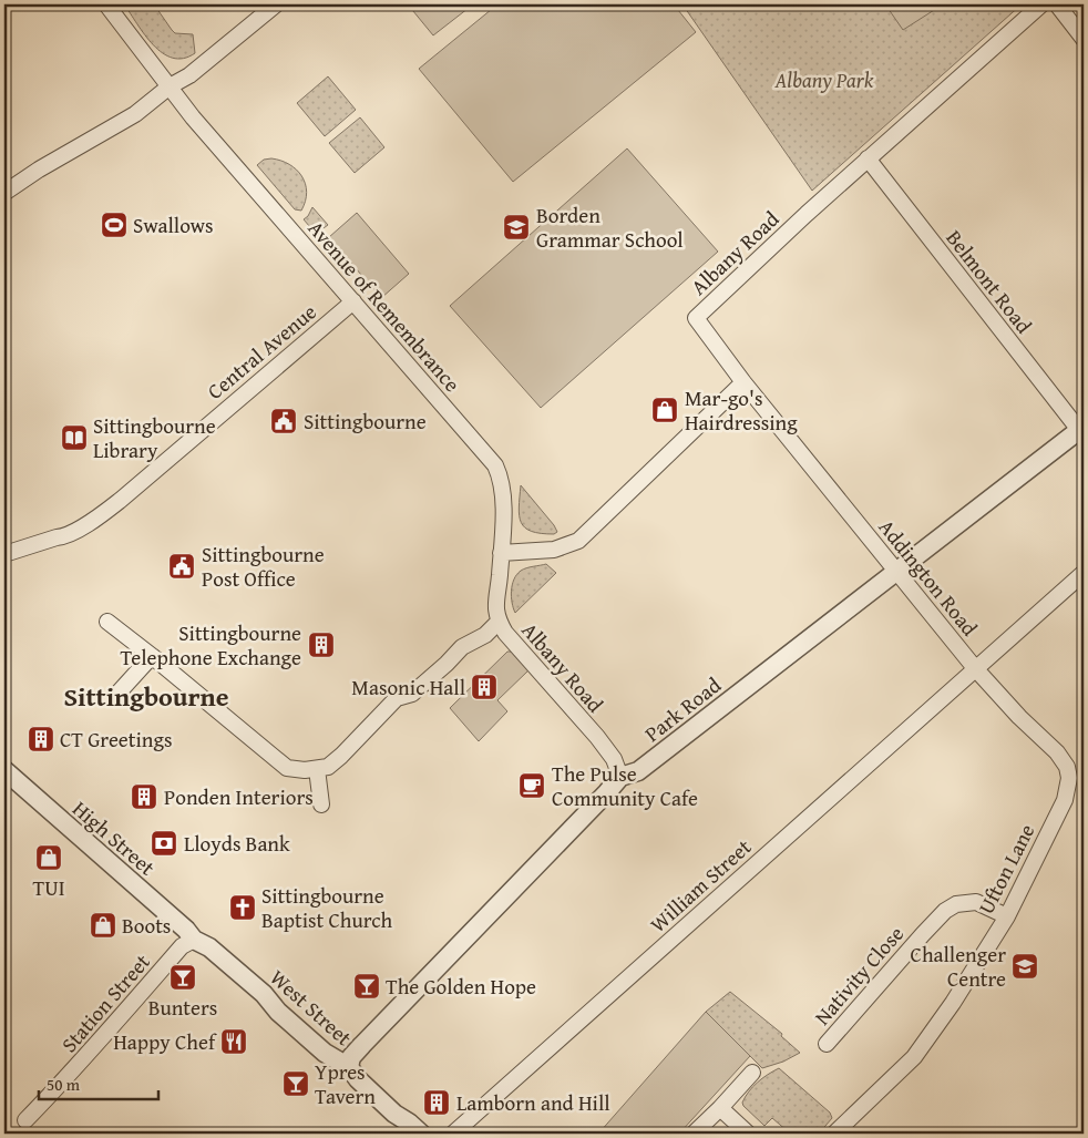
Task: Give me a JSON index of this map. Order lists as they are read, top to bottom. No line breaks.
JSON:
{"streets":{"street":["Albany Road","Belmont Road","Avenue of Remembrance","Central Avenue","Addington Road","Park Road","High Street","Ufton Lane","William Street","Nativity Close","Station Street","West Street"]},"crossings":[["Albany Road","Belmont Road"],["Albany Road","Avenue of Remembrance"],["Albany Road","Addington Road"],["Albany Road","Park Road"],["Belmont Road","Park Road"],["Avenue of Remembrance","Central Avenue"],["Addington Road","Park Road"],["Addington Road","Ufton Lane"],["Addington Road","William Street"],["Park Road","West Street"],["High Street","Station Street"],["High Street","West Street"],["Ufton Lane","Nativity Close"],["Station Street","West Street"]],"districts":["Sittingbourne"],"parks":["Albany Park"],"places":{"sports":["Swallows"],"school or university":["Borden Grammar School","Challenger Centre"],"shop":["Mar-go's Hairdressing","TUI","Boots"],"public building":["Sittingbourne","Sittingbourne Post Office"],"library":["Sittingbourne Library"],"building":["Sittingbourne Telephone Exchange","Masonic Hall","CT Greetings","Ponden Interiors","Lamborn and Hill"],"cafe":["The Pulse Community Cafe"],"bank":["Lloyds Bank"],"church":["Sittingbourne Baptist Church"],"bar":["Bunters","The Golden Hope","Ypres Tavern"],"restaurant":["Happy Chef"]},"scale_bar":"50 m"}
